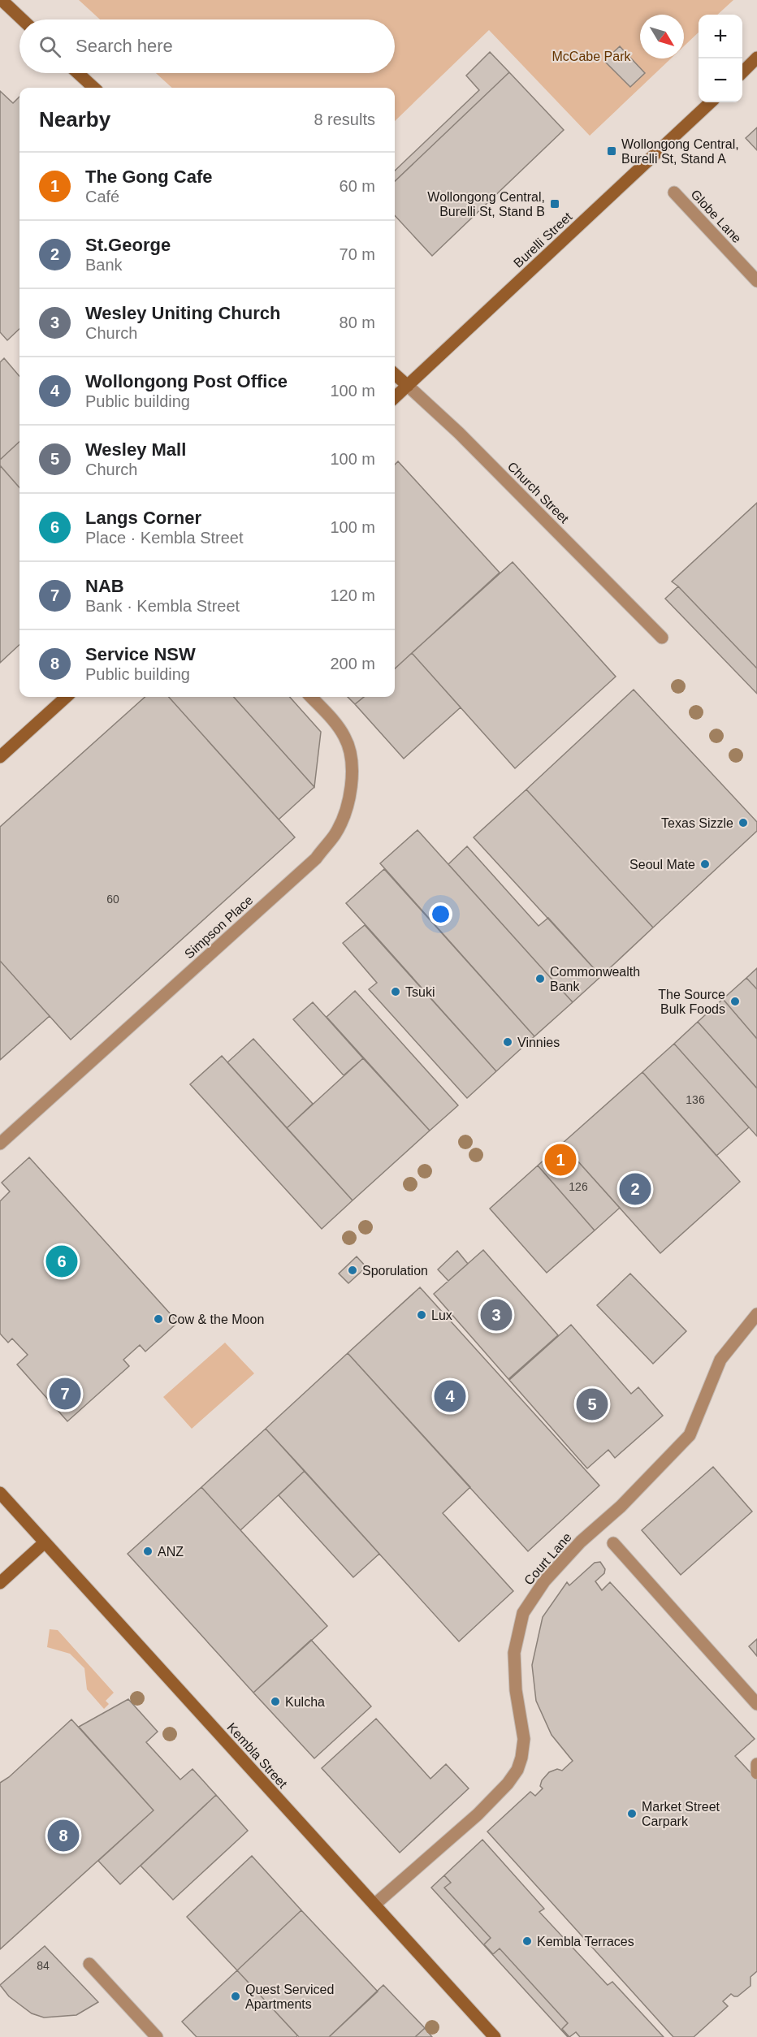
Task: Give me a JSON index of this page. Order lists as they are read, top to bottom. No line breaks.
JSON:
{"streets":{"main road":["Burelli Street","Church Street","Kembla Street"],"street":["Globe Lane","Simpson Place","Court Lane"]},"crossings":[["Burelli Street","Church Street"],["Court Lane","Kembla Street"]],"parks":["McCabe Park"],"places":{"transit":["Wollongong Central, Burelli St, Stand A","Wollongong Central, Burelli St, Stand B"],"other":["Texas Sizzle","Seoul Mate","Commonwealth Bank","Tsuki","The Source Bulk Foods","Vinnies","Sporulation","Lux","Cow & the Moon","ANZ","Kulcha","Market Street Carpark","Kembla Terraces","Quest Serviced Apartments"]},"house_numbers":["60","136","126","84"],"north":"bottom right","page":{"map_buttons":["+","−"],"search":"Search here","heading":["Nearby","8 results"],"list":[{"mark":"1","name":"The Gong Cafe","note":"Café","value":"60 m"},{"mark":"2","name":"St.George","note":"Bank","value":"70 m"},{"mark":"3","name":"Wesley Uniting Church","note":"Church","value":"80 m"},{"mark":"4","name":"Wollongong Post Office","note":"Public building","value":"100 m"},{"mark":"5","name":"Wesley Mall","note":"Church","value":"100 m"},{"mark":"6","name":"Langs Corner","note":"Place · Kembla Street","value":"100 m"},{"mark":"7","name":"NAB","note":"Bank · Kembla Street","value":"120 m"},{"mark":"8","name":"Service NSW","note":"Public building","value":"200 m"}],"pins":["1","2","6","3","7","4","5","8"]}}
